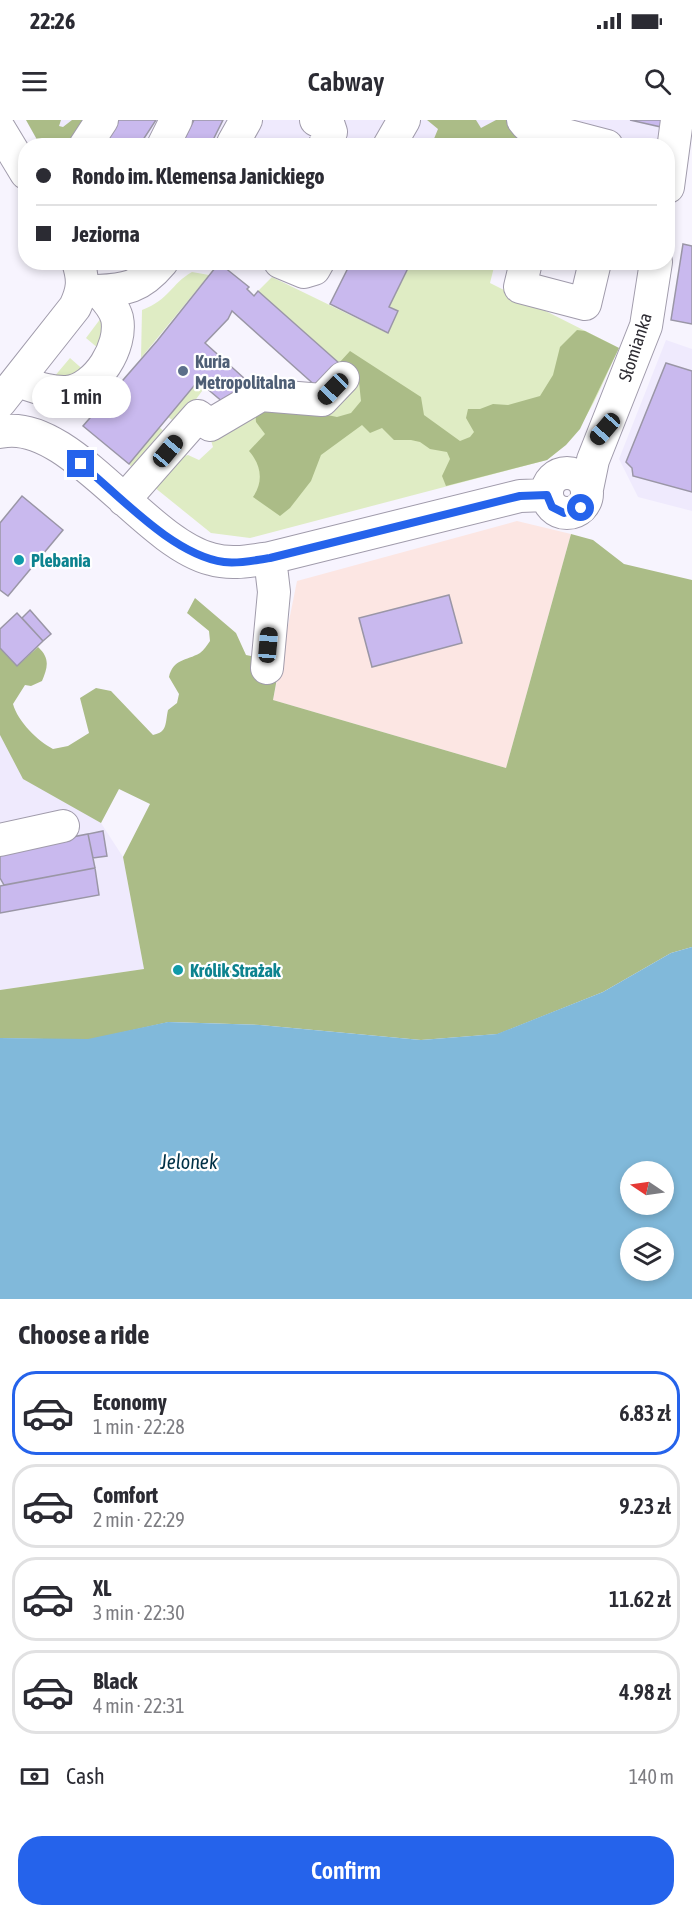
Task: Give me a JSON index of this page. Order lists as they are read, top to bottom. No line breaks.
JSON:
{"streets":{"street":["Słomianka"]},"water":["Jelonek"],"places":["Kuria Metropolitalna","Plebania","Królik Strażak"],"north":"left","page":{"status":"22:26","header":"Cabway","banner":["Rondo im. Klemensa Janickiego","Jeziorna"],"bubble":"1 min","heading":"Choose a ride","list":[{"name":"Economy","note":"1 min · 22:28","value":"6.83 zł"},{"name":"Comfort","note":"2 min · 22:29","value":"9.23 zł"},{"name":"XL","note":"3 min · 22:30","value":"11.62 zł"},{"name":"Black","note":"4 min · 22:31","value":"4.98 zł"}],"pay":["Cash","140 m"],"buttons":"Confirm"}}
